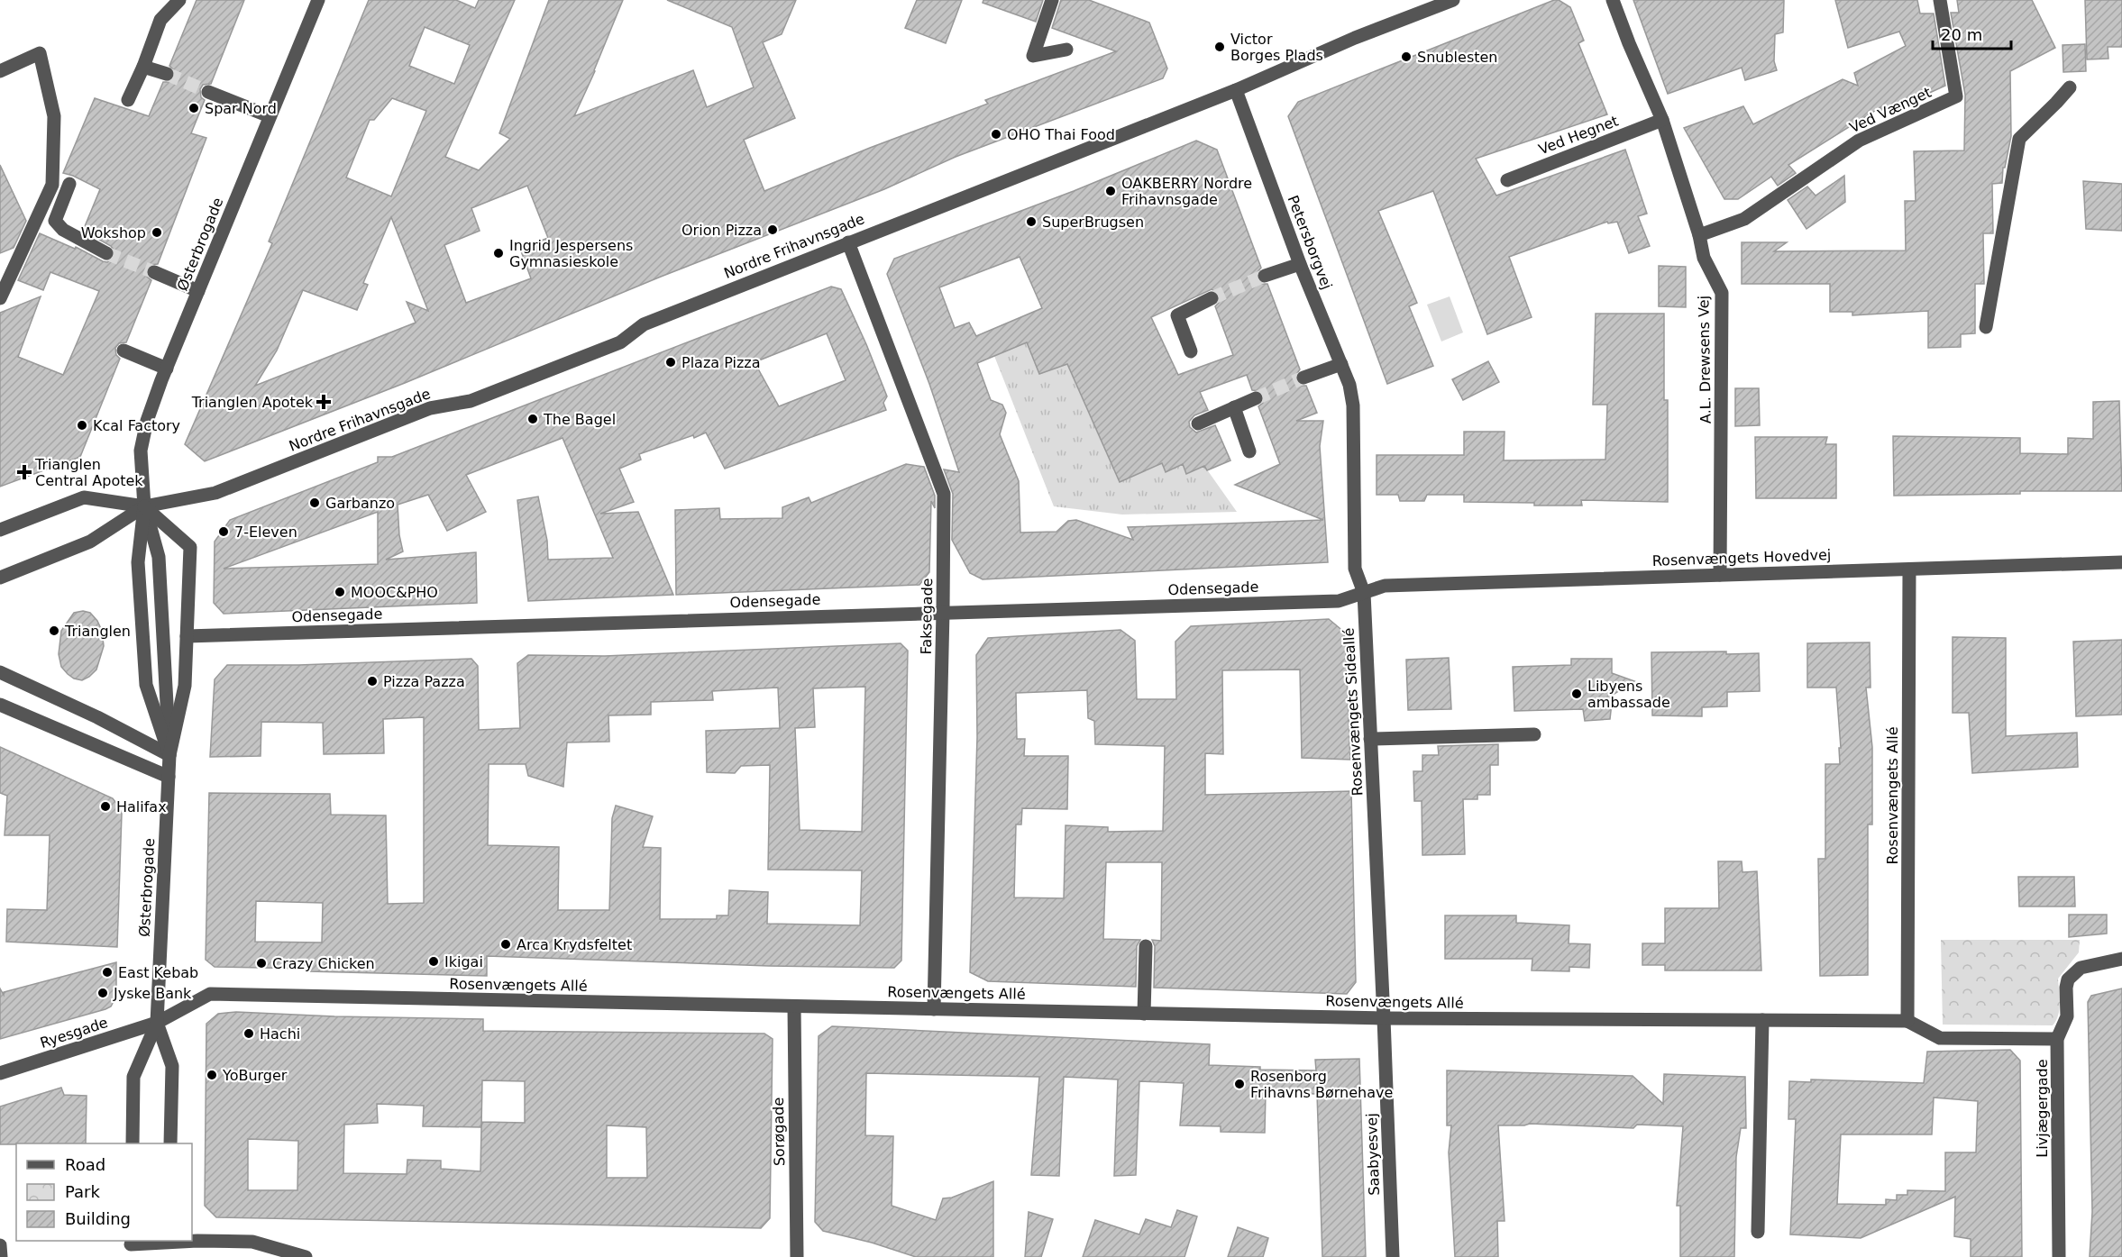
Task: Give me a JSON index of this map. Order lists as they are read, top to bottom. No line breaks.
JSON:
{"streets":{"street":["Ved Vænget","Ved Hegnet","Petersborgvej","Østerbrogade","Nordre Frihavnsgade","A.L. Drewsens Vej","Rosenvængets Hovedvej","Odensegade","Faksegade","Rosenvængets Sideallé","Rosenvængets Allé","Ryesgade","Livjægergade","Sorøgade","Saabyesvej"]},"crossings":[["Ved Vænget","A.L. Drewsens Vej"],["Ved Hegnet","A.L. Drewsens Vej"],["Petersborgvej","Nordre Frihavnsgade"],["Petersborgvej","Rosenvængets Sideallé"],["Østerbrogade","Nordre Frihavnsgade"],["Østerbrogade","Odensegade"],["Østerbrogade","Rosenvængets Allé"],["Østerbrogade","Ryesgade"],["Nordre Frihavnsgade","Faksegade"],["A.L. Drewsens Vej","Rosenvængets Hovedvej"],["Rosenvængets Hovedvej","Odensegade"],["Rosenvængets Hovedvej","Rosenvængets Sideallé"],["Rosenvængets Hovedvej","Rosenvængets Allé"],["Odensegade","Faksegade"],["Odensegade","Rosenvængets Sideallé"],["Faksegade","Rosenvængets Allé"],["Rosenvængets Sideallé","Rosenvængets Allé"],["Rosenvængets Sideallé","Saabyesvej"],["Rosenvængets Allé","Ryesgade"],["Rosenvængets Allé","Livjægergade"],["Rosenvængets Allé","Sorøgade"],["Rosenvængets Allé","Saabyesvej"]],"places":{"other":["Victor Borges Plads","Snublesten","Spar Nord","OHO Thai Food","OAKBERRY Nordre Frihavnsgade","SuperBrugsen","Orion Pizza","Wokshop","Ingrid Jespersens Gymnasieskole","Plaza Pizza","The Bagel","Kcal Factory","Garbanzo","7-Eleven","MOOC&PHO","Trianglen","Pizza Pazza","Libyens ambassade","Halifax","Arca Krydsfeltet","Ikigai","Crazy Chicken","East Kebab","Jyske Bank","Hachi","YoBurger","Rosenborg Frihavns Børnehave"],"health":["Trianglen Apotek","Trianglen Central Apotek"]},"legend":["Road","Park","Building"],"scale_bar":"20 m"}
